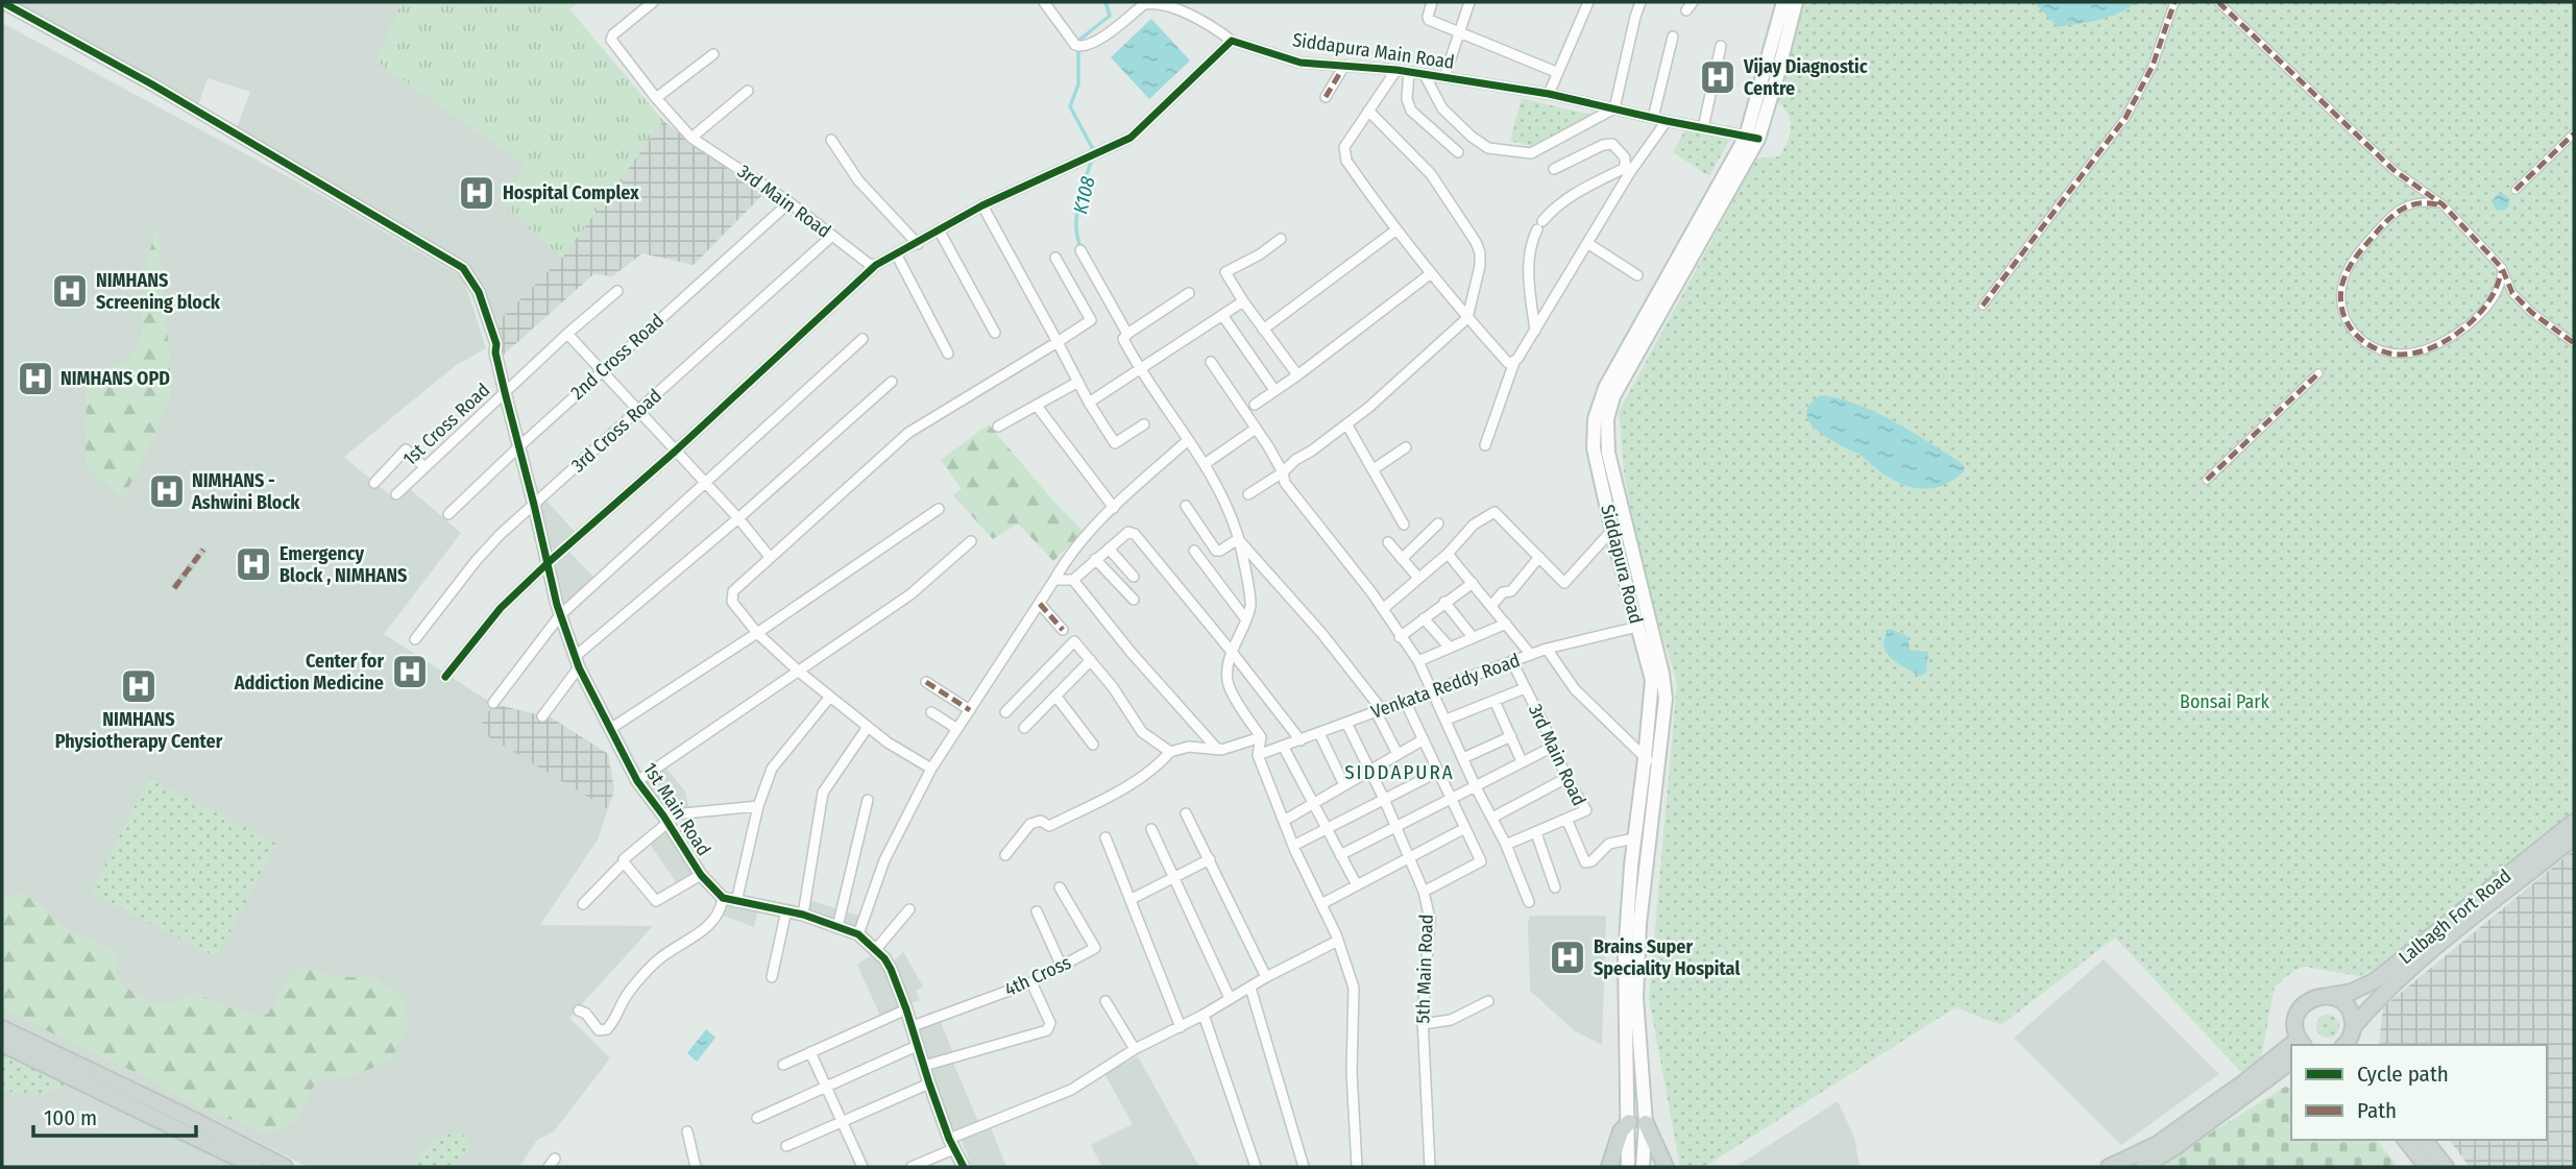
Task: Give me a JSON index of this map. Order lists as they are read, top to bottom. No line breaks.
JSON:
{"streets":{"main road":["Siddapura Road","Lalbagh Fort Road"],"street":["Siddapura Main Road","3rd Main Road","2nd Cross Road","1st Cross Road","3rd Cross Road","Venkata Reddy Road","1st Main Road","5th Main Road","4th Cross"]},"crossings":[["Siddapura Main Road","Siddapura Road"],["3rd Main Road","2nd Cross Road"],["3rd Main Road","3rd Cross Road"],["3rd Main Road","Venkata Reddy Road"],["2nd Cross Road","1st Main Road"],["1st Cross Road","1st Main Road"],["3rd Cross Road","1st Main Road"],["Siddapura Road","Venkata Reddy Road"],["Venkata Reddy Road","5th Main Road"]],"districts":["SIDDAPURA"],"water":["K108"],"parks":["Bonsai Park"],"places":{"hospital":["Vijay Diagnostic Centre","Hospital Complex","NIMHANS Screening block","NIMHANS OPD","NIMHANS - Ashwini Block","Emergency Block , NIMHANS","Center for Addiction Medicine","NIMHANS Physiotherapy Center","Brains Super Speciality Hospital"]},"legend":["Cycle path","Path"],"scale_bar":"100 m"}
